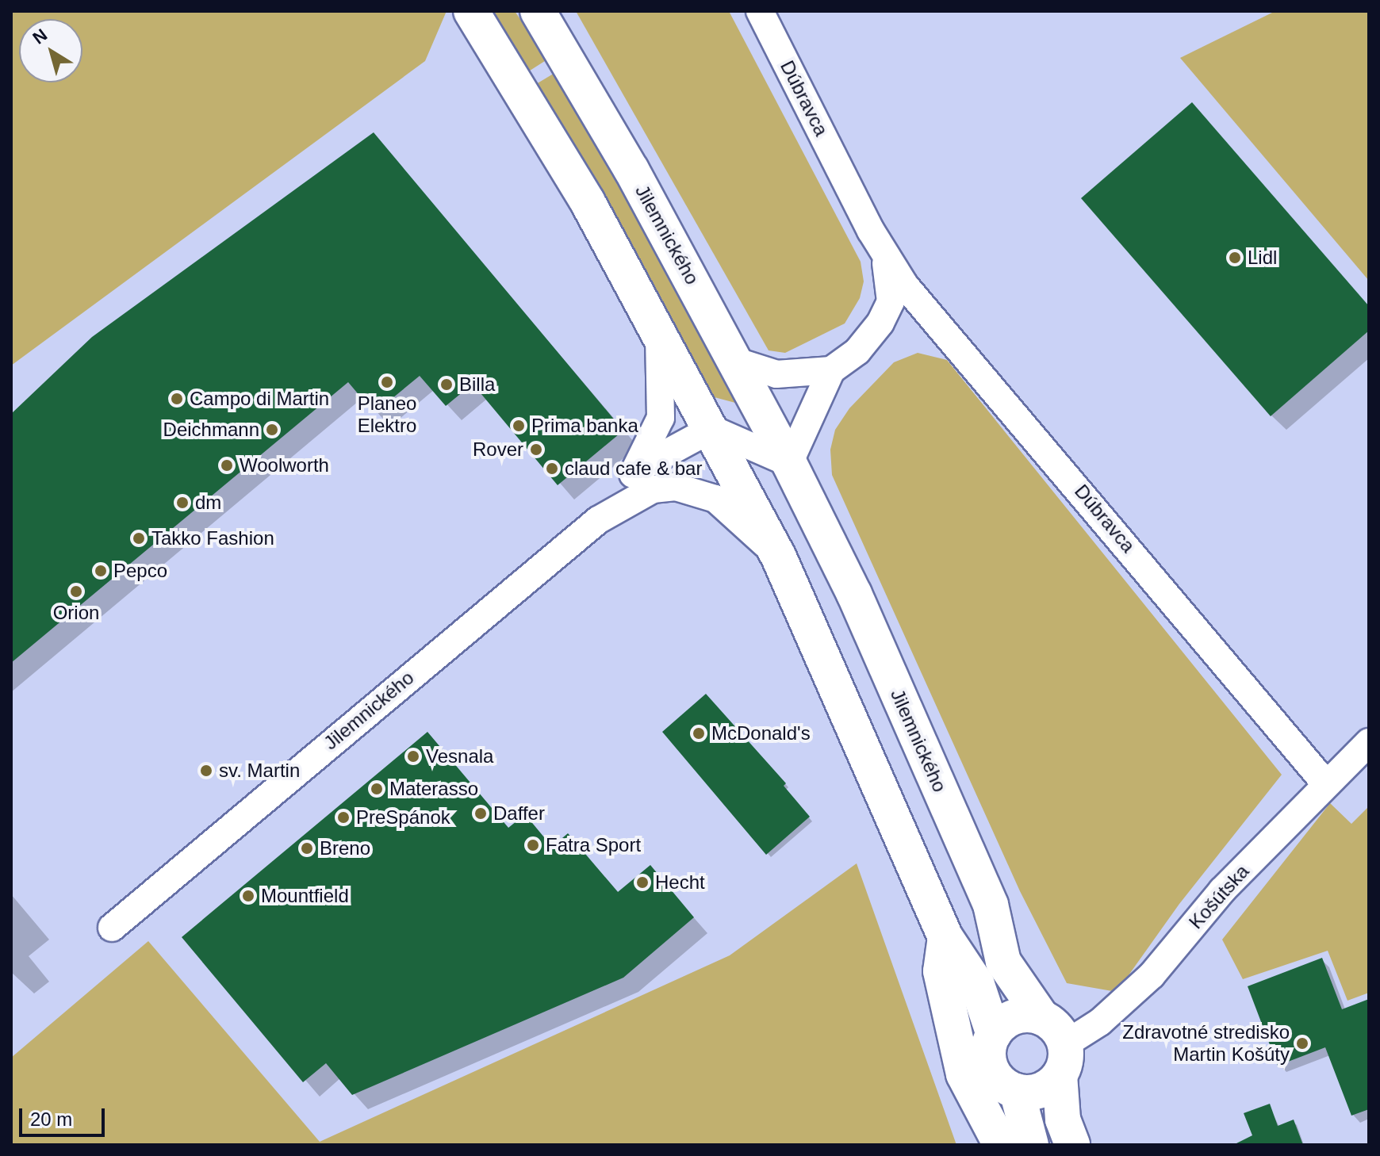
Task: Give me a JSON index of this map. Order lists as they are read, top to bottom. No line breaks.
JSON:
{"streets":{"main road":["Jilemnického"],"street":["Dúbravca","Košútska"]},"crossings":[["Dúbravca","Jilemnického"],["Dúbravca","Košútska"],["Jilemnického","Košútska"]],"places":["Lidl","Planeo Elektro","Billa","Campo di Martin","Prima banka","Deichmann","Rover","Woolworth","claud cafe & bar","dm","Takko Fashion","Pepco","Orion","McDonald's","Vesnala","sv. Martin","Materasso","Daffer","PreSpánok","Fatra Sport","Breno","Hecht","Mountfield","Zdravotné stredisko Martin Košúty"],"scale_bar":"20 m","north":"top left"}
